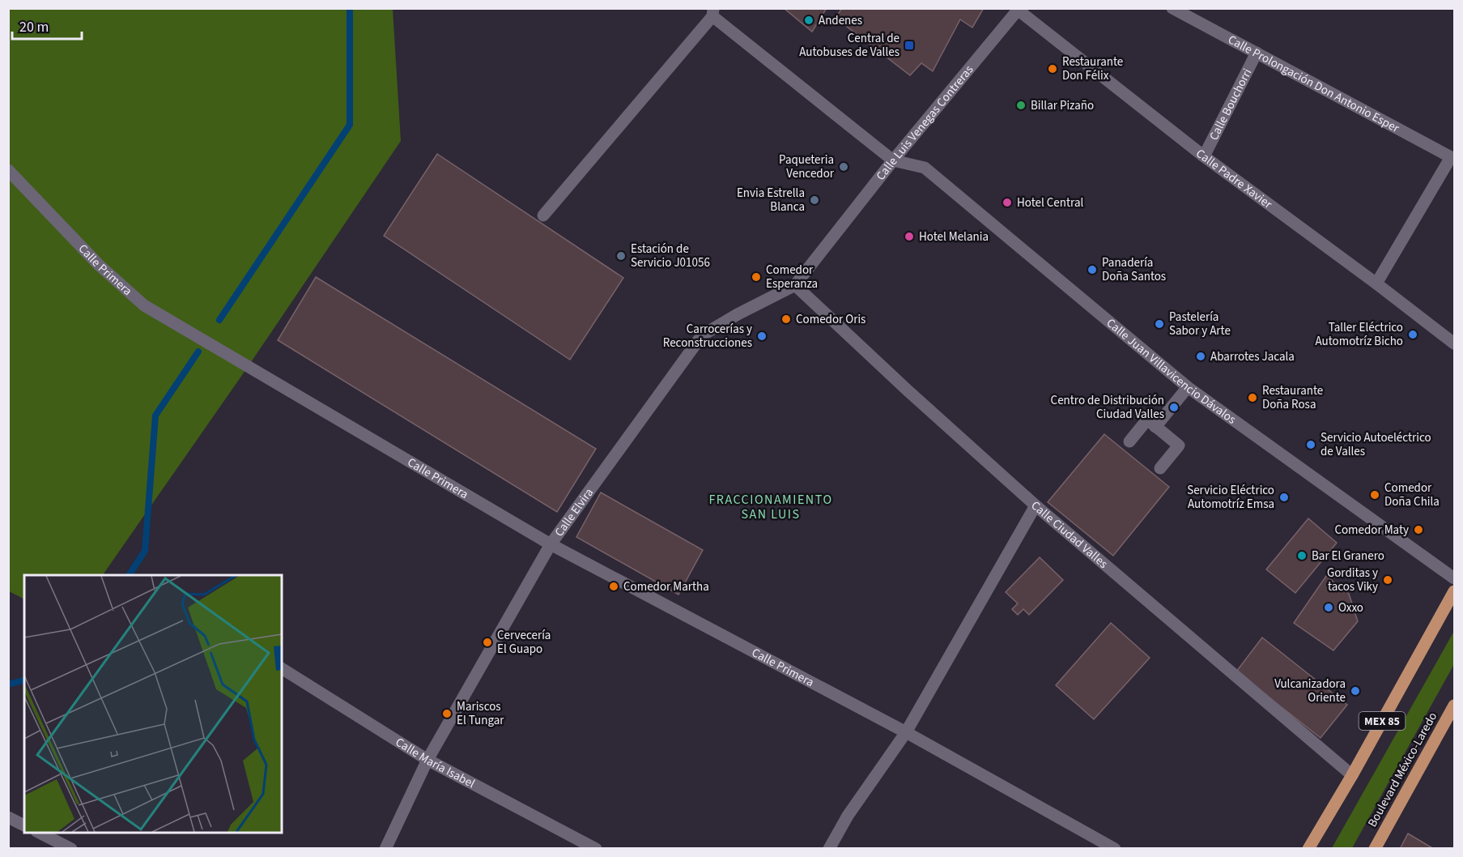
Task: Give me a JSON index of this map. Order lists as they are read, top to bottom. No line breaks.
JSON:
{"streets":{"main road":["MEX 85","Boulevard México-Laredo"],"street":["Calle Prolongación Don Antonio Esper","Calle Bouchorri","Calle Luis Venegas Contreras","Calle Padre Xavier","Calle Primera","Calle Juan Villavicencio Dávalos","Calle Elvira","Calle Ciudad Valles","Calle María Isabel"]},"crossings":[["Calle Prolongación Don Antonio Esper","Calle Bouchorri"],["Calle Bouchorri","Calle Padre Xavier"],["Calle Luis Venegas Contreras","Calle Padre Xavier"],["Calle Luis Venegas Contreras","Calle Juan Villavicencio Dávalos"],["Calle Luis Venegas Contreras","Calle Elvira"],["Calle Primera","Calle Elvira"],["Calle Elvira","Calle Ciudad Valles"],["Calle Elvira","Calle María Isabel"],["Calle Ciudad Valles","MEX 85"]],"districts":["FRACCIONAMIENTO SAN LUIS"],"places":{"other":["Andenes","Restaurante Don Félix","Billar Pizaño","Paqueteria Vencedor","Envia Estrella Blanca","Hotel Central","Hotel Melania","Estación de Servicio J01056","Panadería Doña Santos","Comedor Esperanza","Comedor Oris","Pastelería Sabor y Arte","Taller Eléctrico Automotríz Bicho","Carrocerías y Reconstrucciones","Abarrotes Jacala","Restaurante Doña Rosa","Centro de Distribución Ciudad Valles","Servicio Autoeléctrico de Valles","Comedor Doña Chila","Servicio Eléctrico Automotríz Emsa","Comedor Maty","Bar El Granero","Gorditas y tacos Viky","Comedor Martha","Oxxo","Cervecería El Guapo","Vulcanizadora Oriente","Mariscos El Tungar"],"transit":["Central de Autobuses de Valles"]},"scale_bar":"20 m"}
